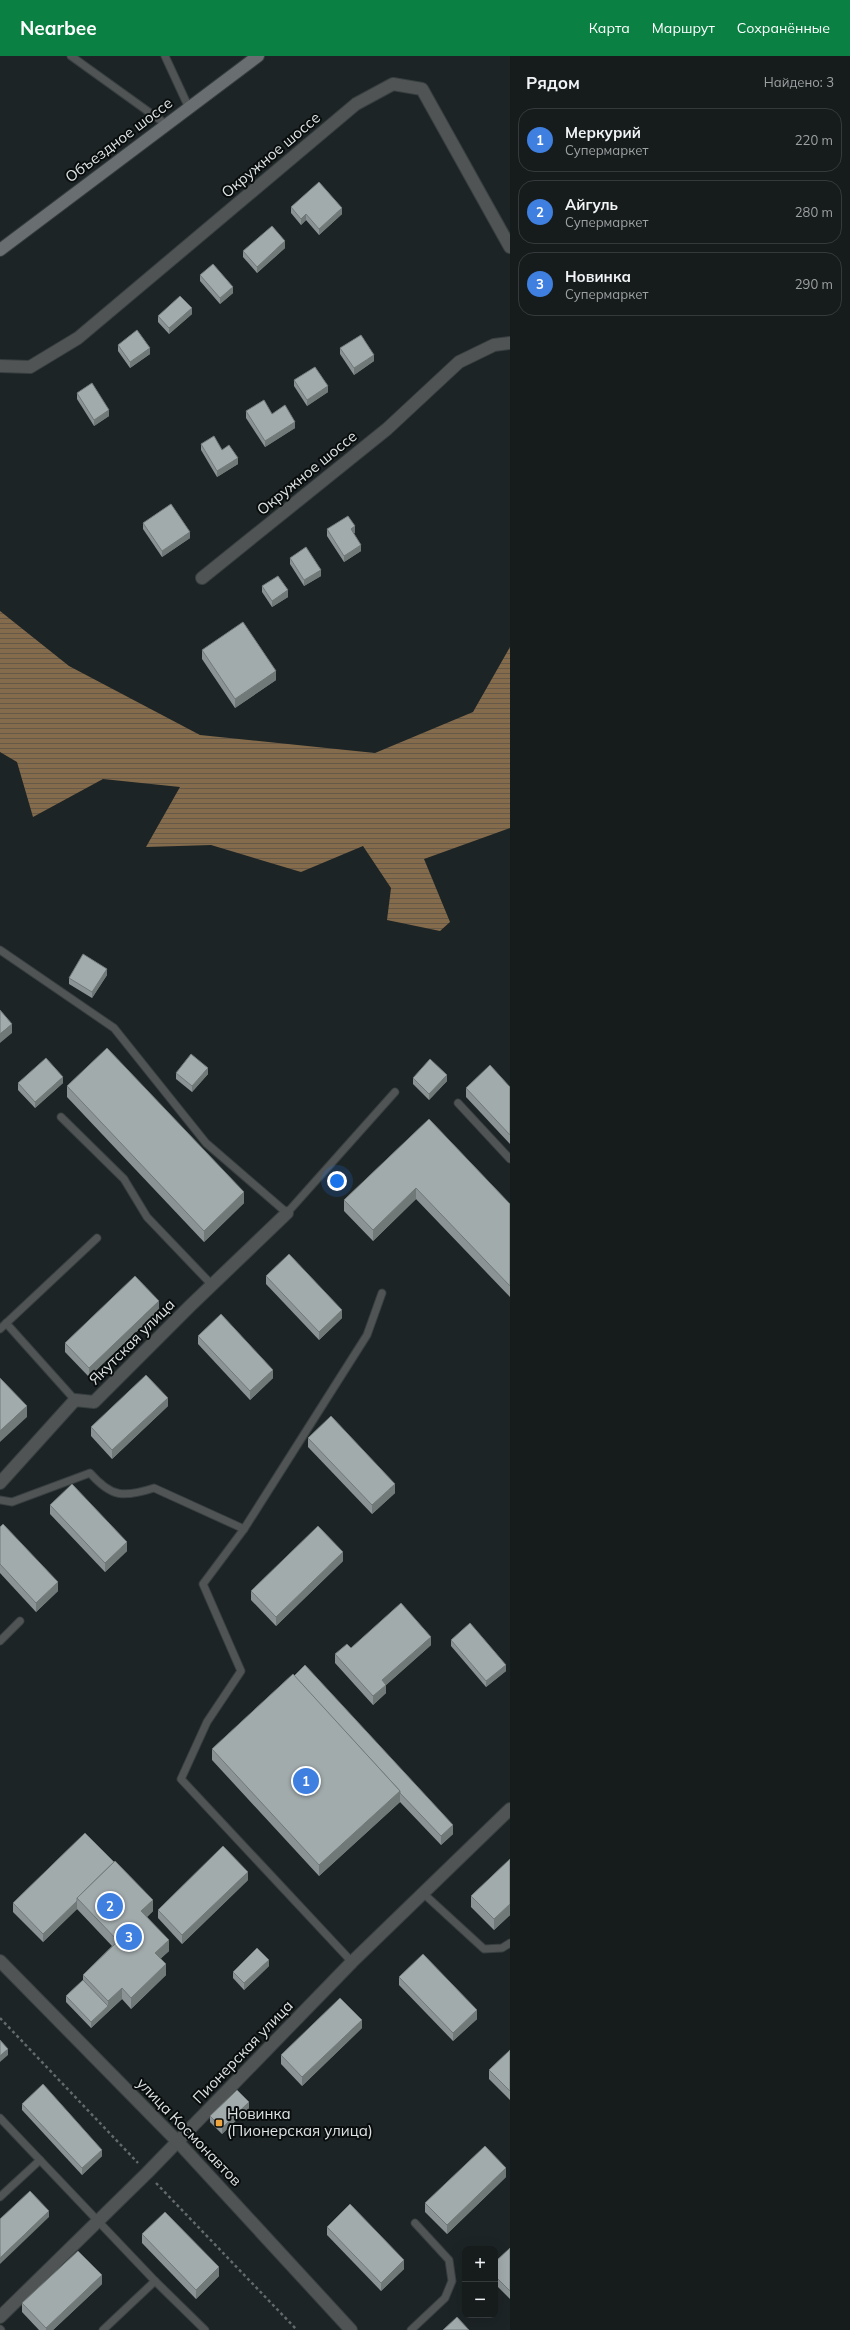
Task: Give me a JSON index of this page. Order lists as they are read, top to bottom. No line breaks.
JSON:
{"streets":{"main road":["Объездное шоссе"],"street":["Окружное шоссе","Якутская улица","Пионерская улица","улица Космонавтов"]},"crossings":[["Пионерская улица","улица Космонавтов"]],"places":{"transit":["Новинка (Пионерская улица)"]},"page":{"header":"Nearbee","nav":["Карта","Маршрут","Сохранённые"],"heading":["Рядом","Найдено: 3"],"list":[{"mark":"1","name":"Меркурий","note":"Супермаркет","value":"220 m"},{"mark":"2","name":"Айгуль","note":"Супермаркет","value":"280 m"},{"mark":"3","name":"Новинка","note":"Супермаркет","value":"290 m"}],"pins":["1","2","3"],"map_buttons":["+","−"]}}
